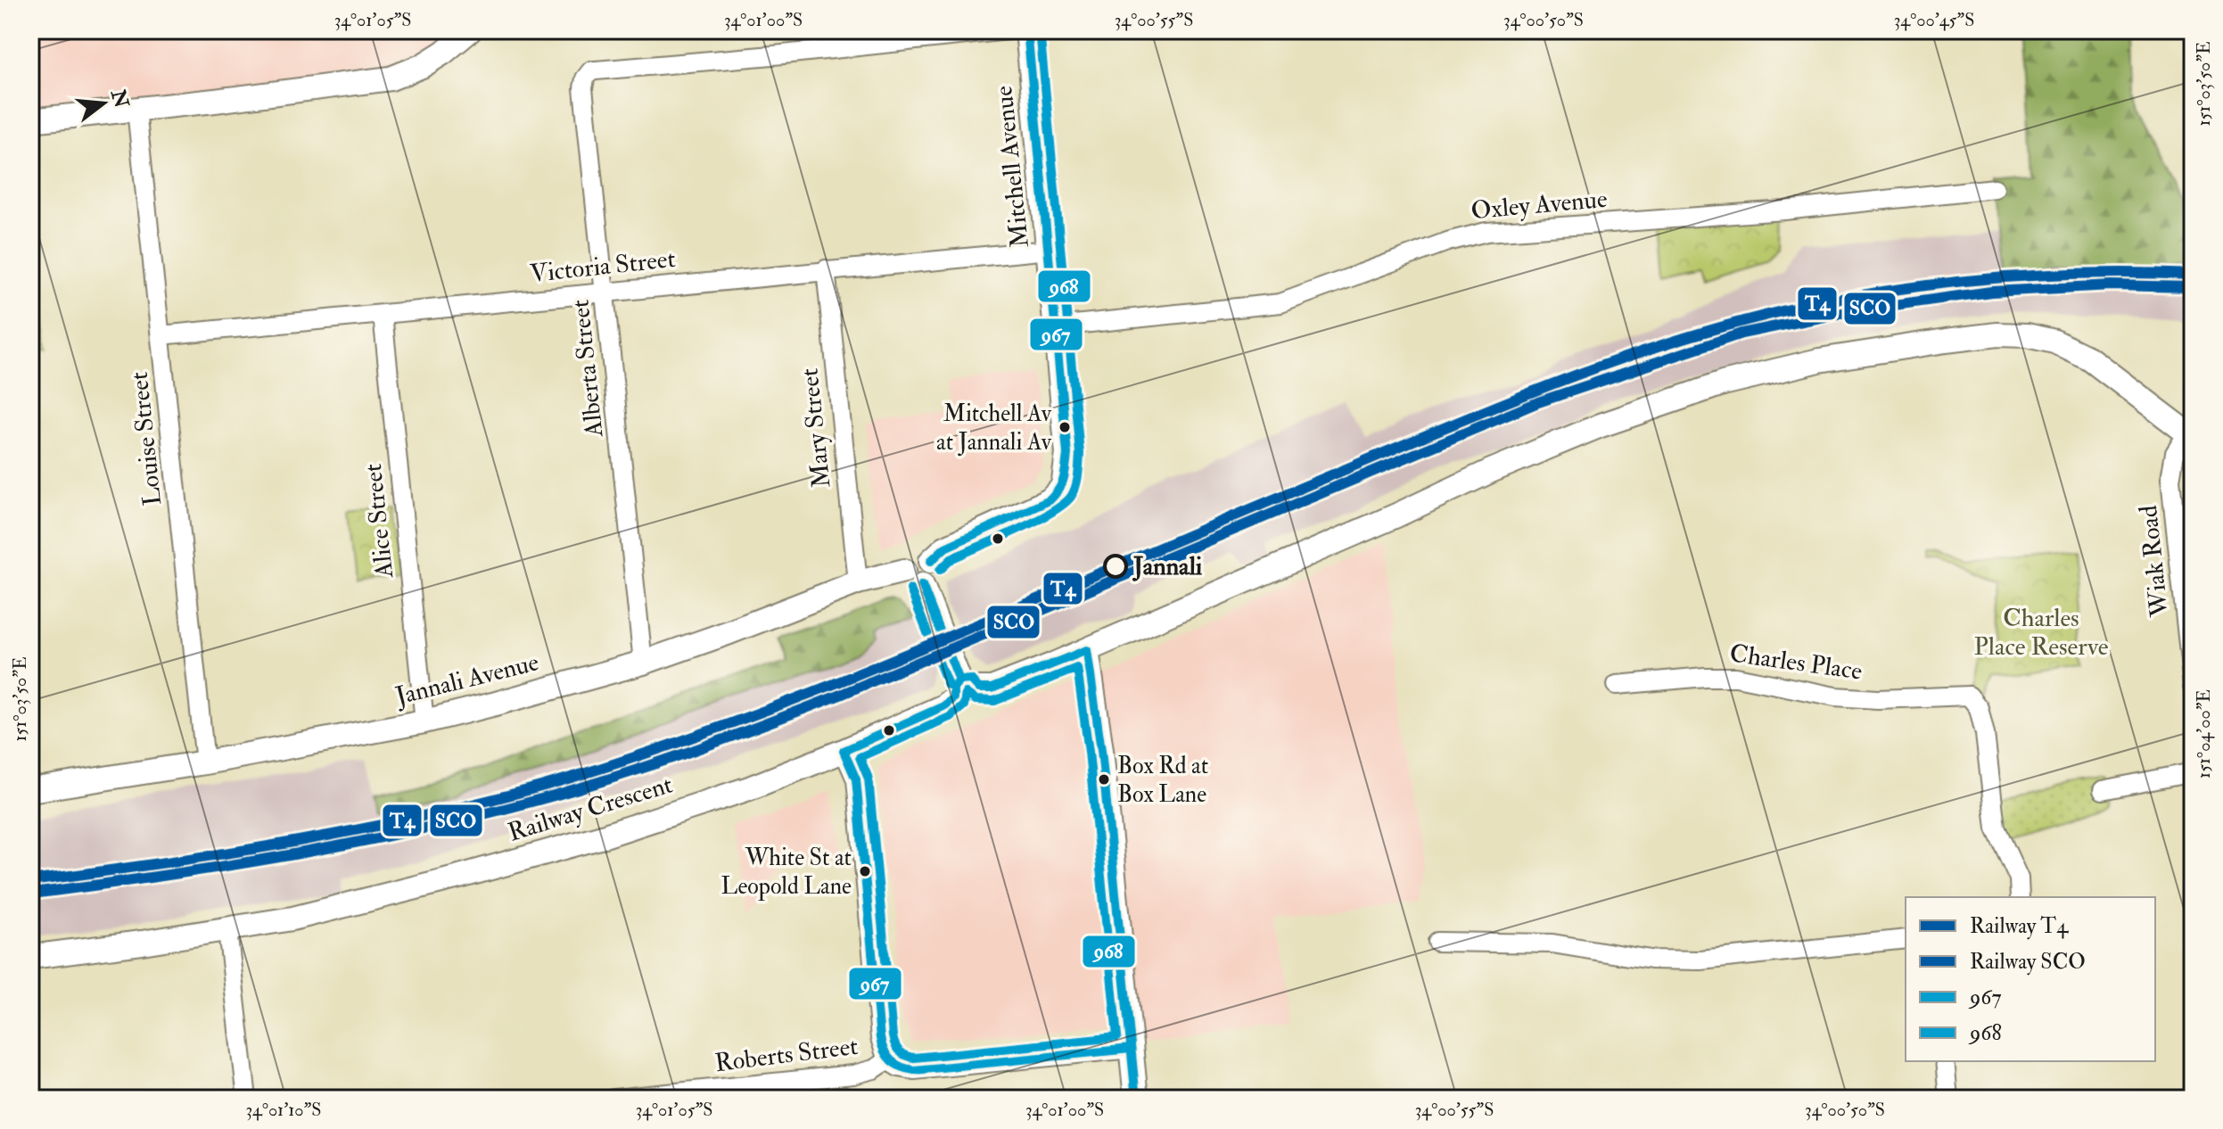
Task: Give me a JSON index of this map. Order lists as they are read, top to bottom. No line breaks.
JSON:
{"streets":{"street":["Mitchell Avenue","Oxley Avenue","Victoria Street","Alberta Street","Mary Street","Louise Street","Alice Street","Wiak Road","Charles Place","Jannali Avenue","Railway Crescent","Roberts Street"]},"crossings":[["Mitchell Avenue","Oxley Avenue"],["Mitchell Avenue","Victoria Street"],["Mitchell Avenue","Jannali Avenue"],["Victoria Street","Alberta Street"],["Victoria Street","Mary Street"],["Victoria Street","Louise Street"],["Victoria Street","Alice Street"],["Alberta Street","Jannali Avenue"],["Mary Street","Jannali Avenue"],["Louise Street","Jannali Avenue"],["Alice Street","Jannali Avenue"],["Wiak Road","Railway Crescent"]],"parks":["Charles Place Reserve"],"places":["Mitchell Av at Jannali Av","Jannali","Box Rd at Box Lane","White St at Leopold Lane"],"lines":["transit line 967","transit line 968","rail line T4","rail line SCO"],"legend":["Railway T4","Railway SCO","967","968"],"north":"right","coordinates":["34°01'05\"S","34°01'00\"S","34°00'55\"S","34°00'50\"S","34°00'45\"S","151°03'50\"E","151°04'00\"E","34°01'10\"S"]}
